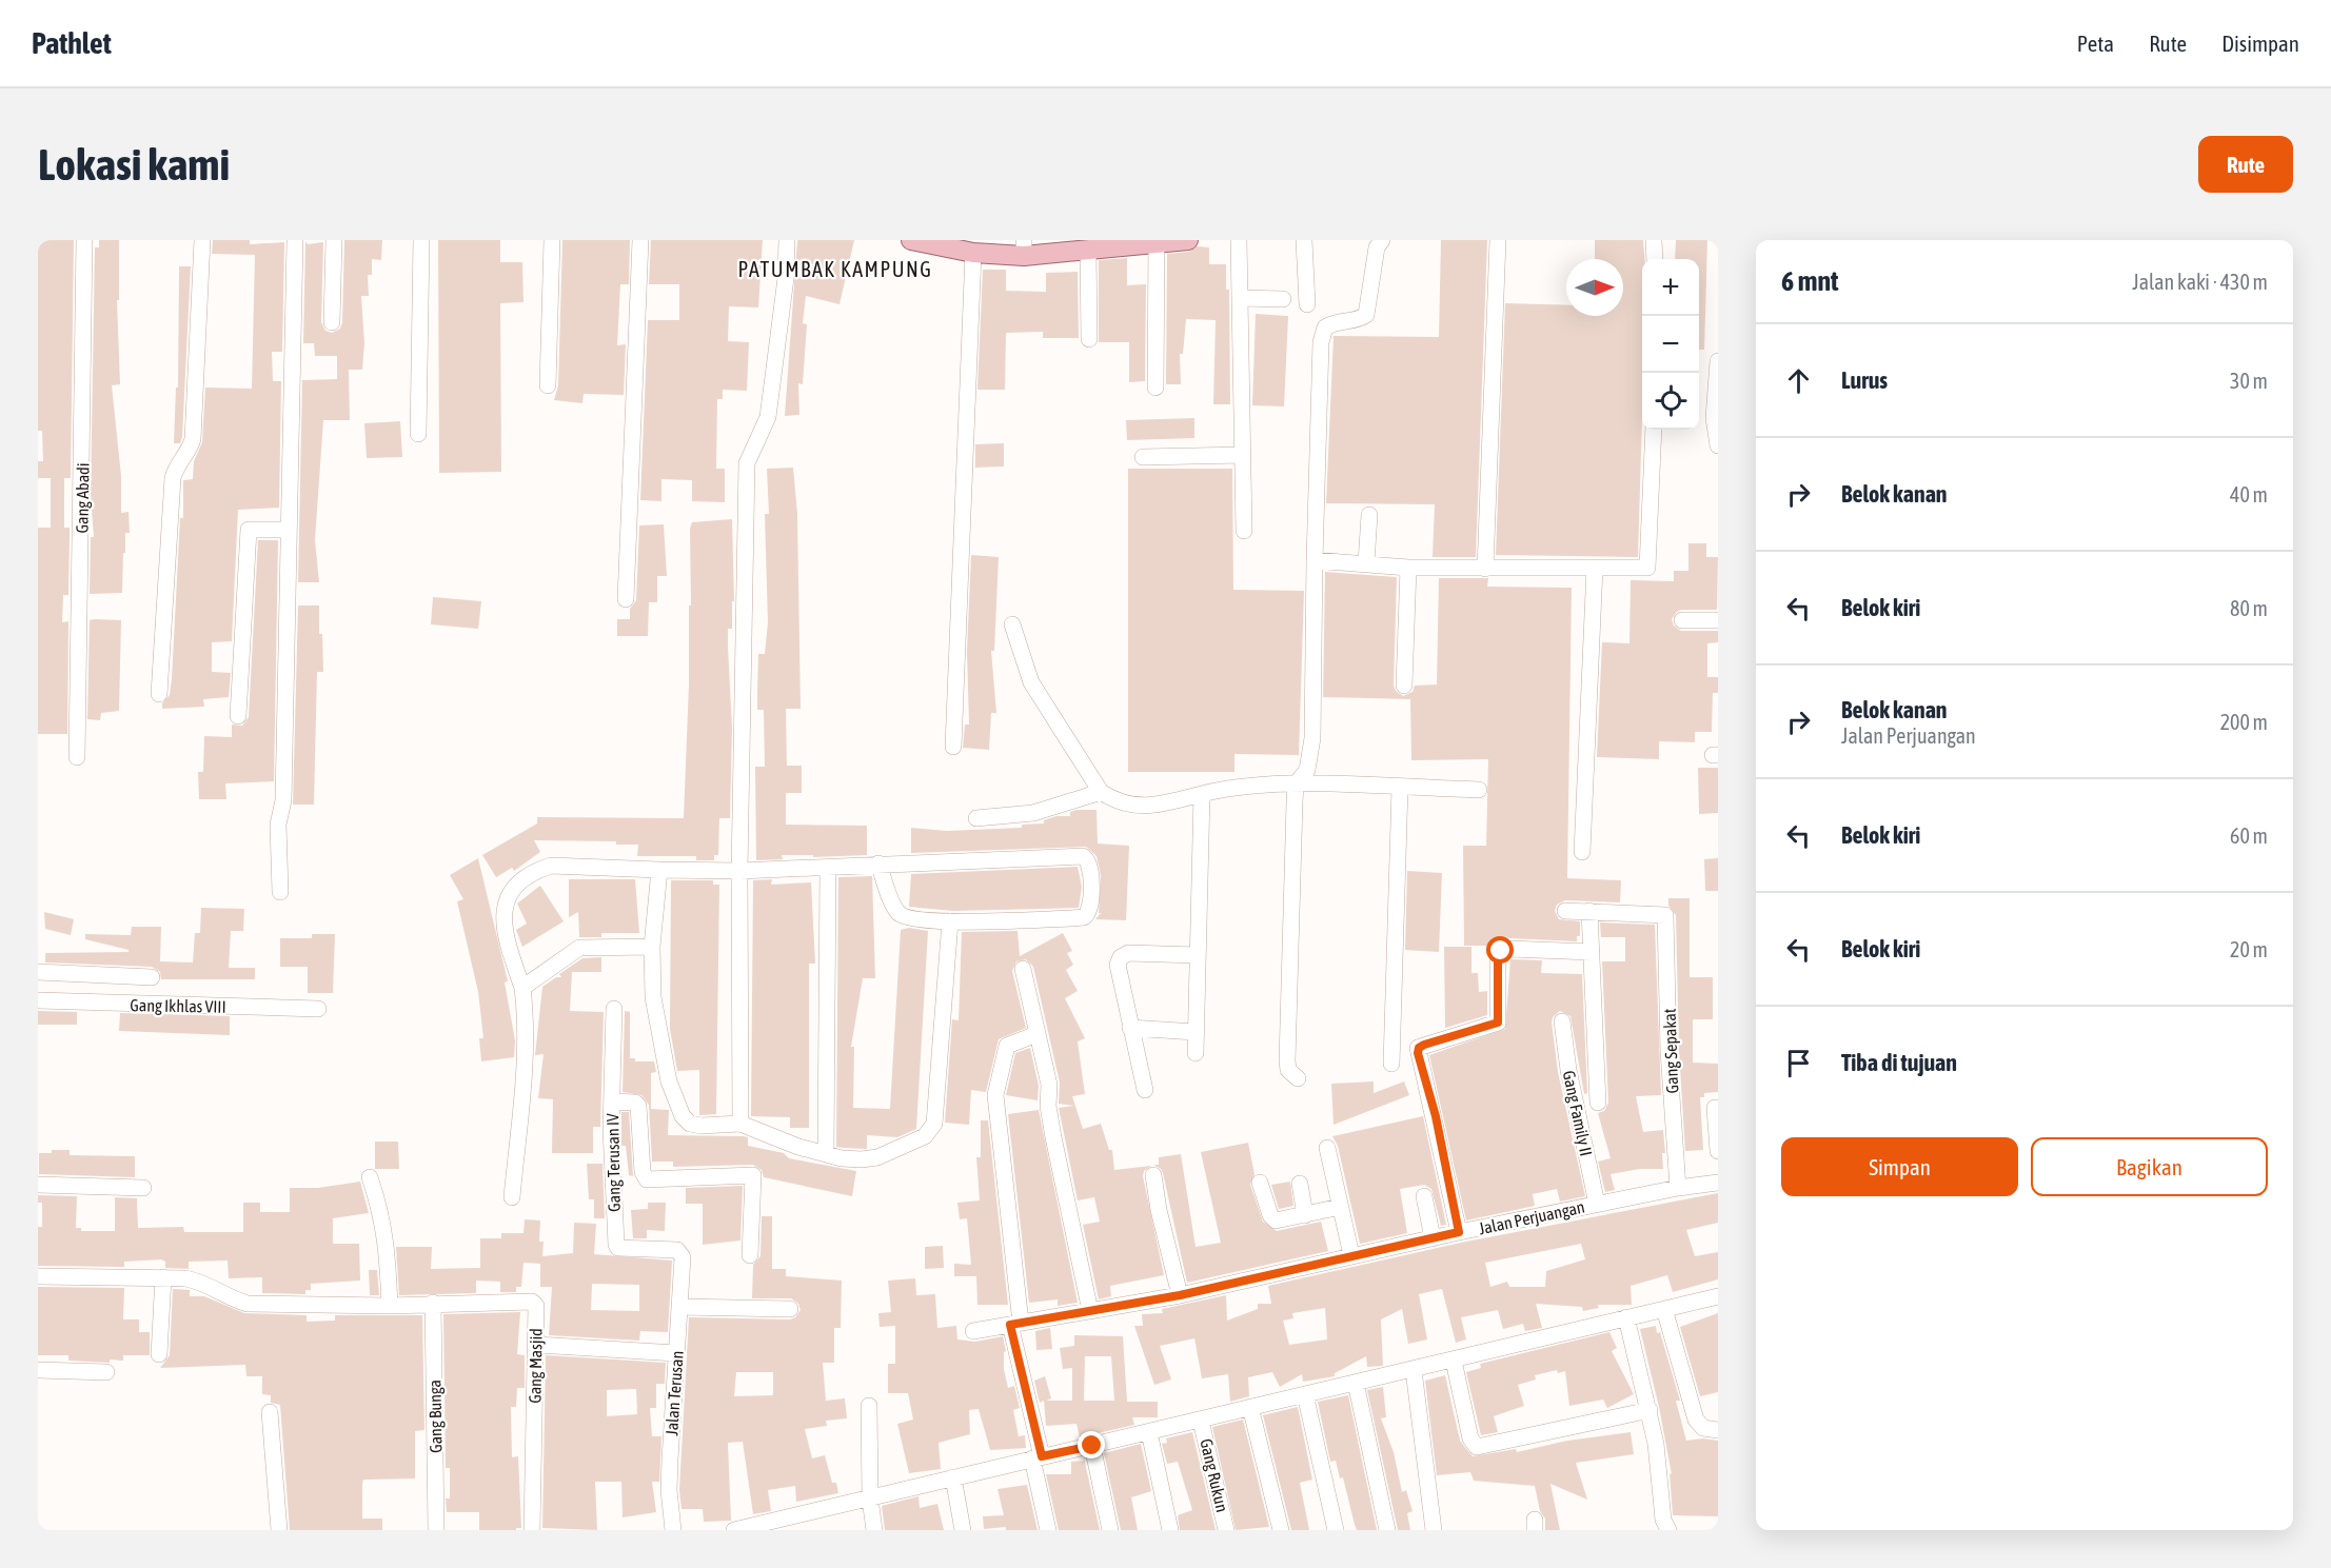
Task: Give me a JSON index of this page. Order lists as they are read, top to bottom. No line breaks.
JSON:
{"streets":{"street":["Gang Abadi","Gang Ikhlas VIII","Gang Sepakat","Gang Family II","Gang Terusan IV","Jalan Perjuangan","Gang Masjid","Jalan Terusan","Gang Bunga","Gang Rukun"]},"crossings":[["Gang Sepakat","Jalan Perjuangan"],["Gang Family II","Jalan Perjuangan"],["Gang Terusan IV","Jalan Terusan"],["Gang Masjid","Gang Bunga"]],"districts":["PATUMBAK KAMPUNG"],"north":"right","page":{"header":"Pathlet","nav":["Peta","Rute","Disimpan"],"buttons":["Rute",["Simpan","Bagikan"]],"title":"Lokasi kami","heading":["6 mnt","Jalan kaki · 430 m"],"map_buttons":["+","−"],"list":[["Lurus","30 m"],["Belok kanan","40 m"],["Belok kiri","80 m"],["Belok kanan","Jalan Perjuangan","200 m"],["Belok kiri","60 m"],["Belok kiri","20 m"],"Tiba di tujuan"]}}
